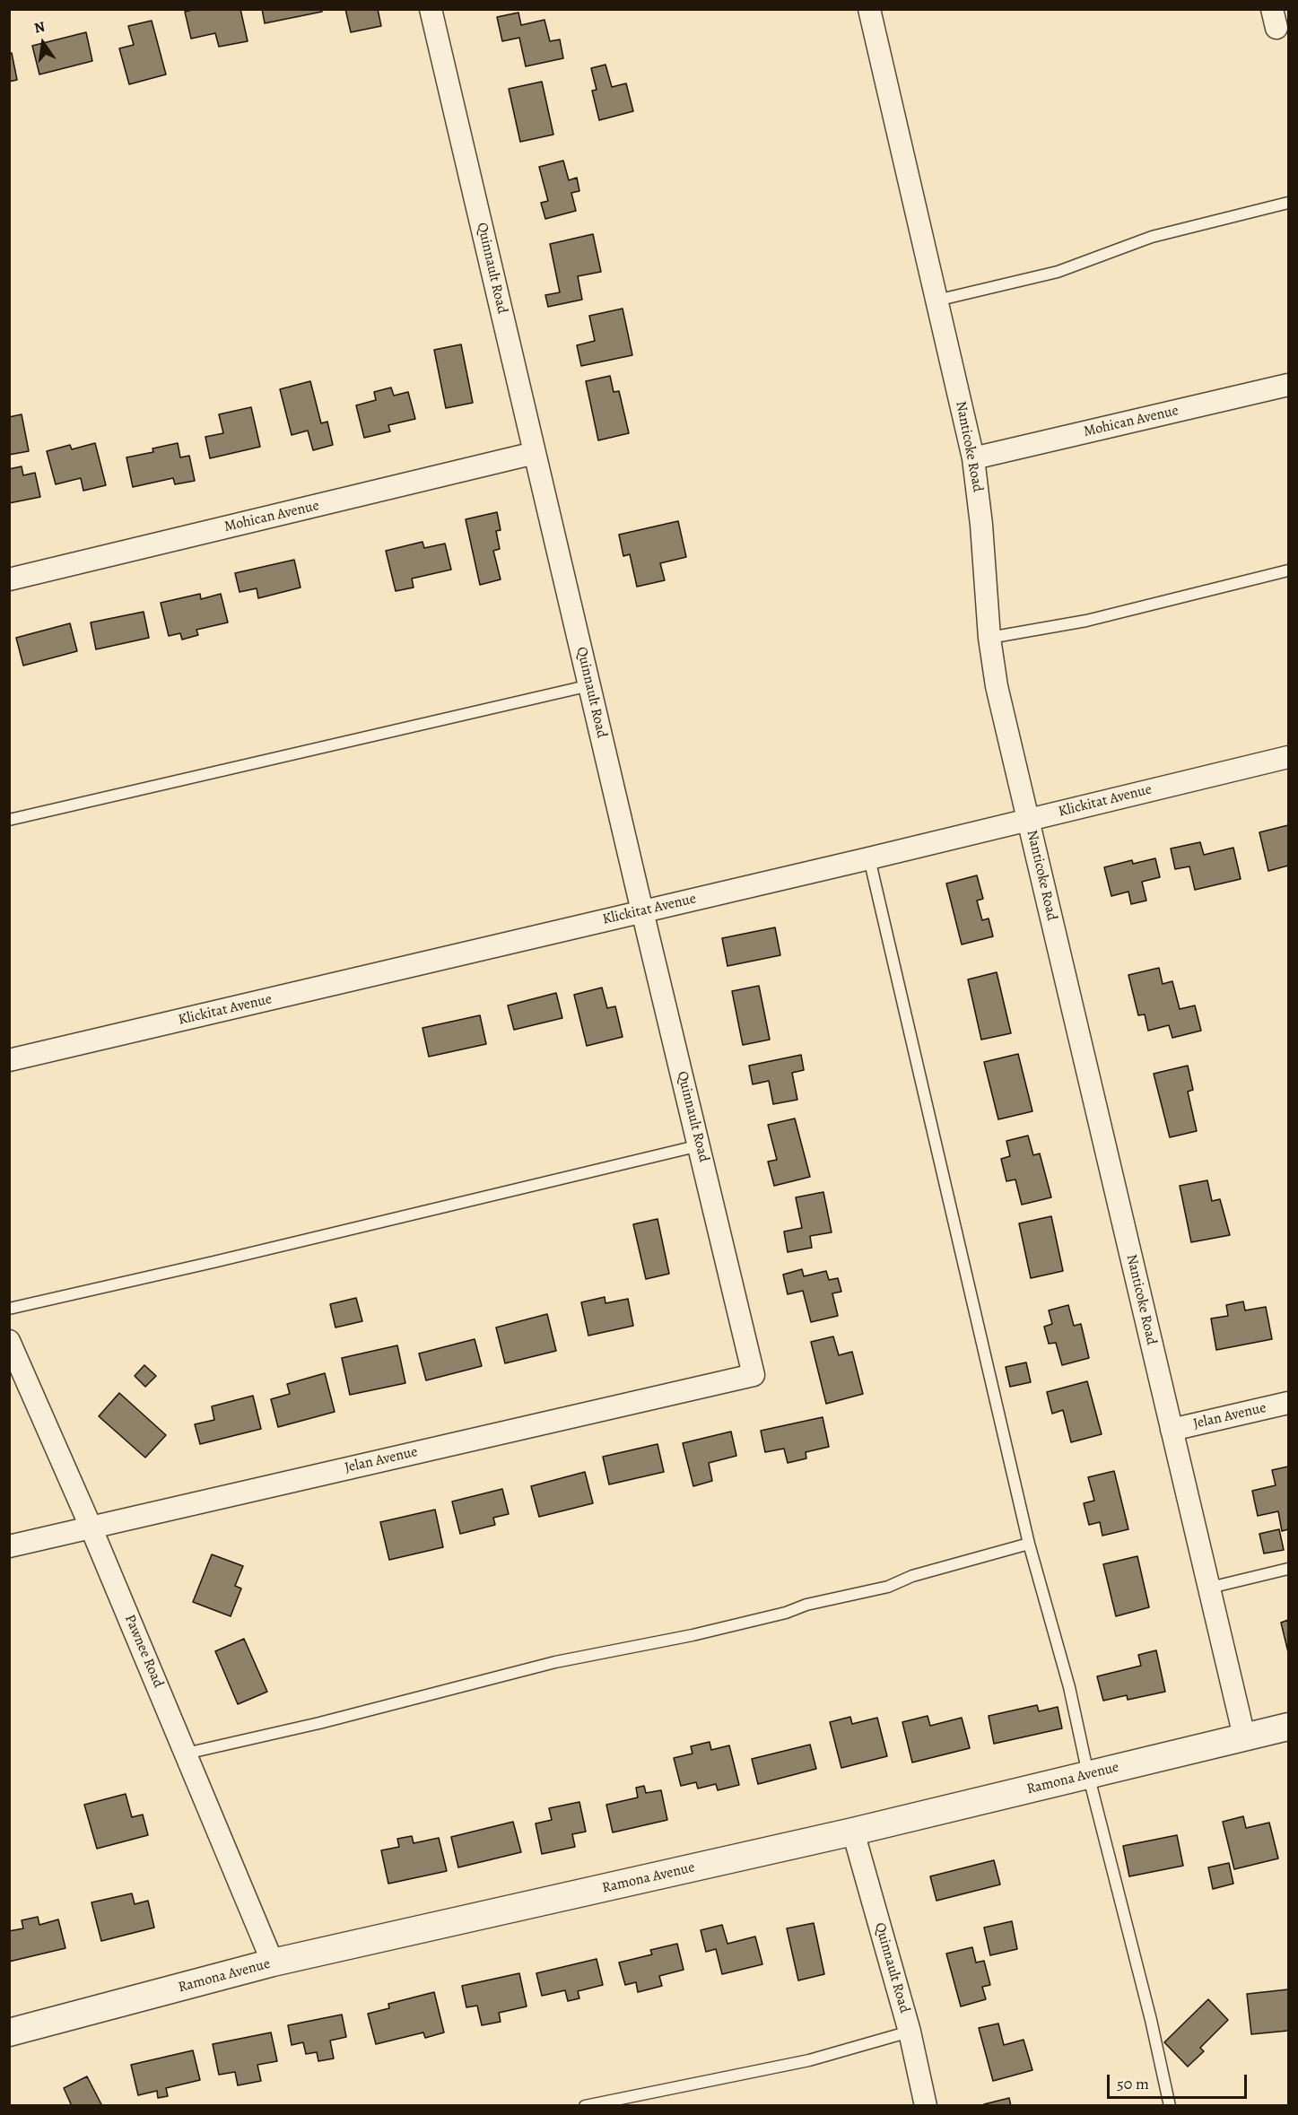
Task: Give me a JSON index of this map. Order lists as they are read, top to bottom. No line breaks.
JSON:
{"streets":{"street":["Quinnault Road","Mohican Avenue","Nanticoke Road","Klickitat Avenue","Jelan Avenue","Pawnee Road","Ramona Avenue"]},"crossings":[["Quinnault Road","Mohican Avenue"],["Quinnault Road","Klickitat Avenue"],["Quinnault Road","Jelan Avenue"],["Quinnault Road","Ramona Avenue"],["Mohican Avenue","Nanticoke Road"],["Nanticoke Road","Klickitat Avenue"],["Nanticoke Road","Jelan Avenue"],["Nanticoke Road","Ramona Avenue"],["Jelan Avenue","Pawnee Road"],["Pawnee Road","Ramona Avenue"]],"scale_bar":"50 m","north":"top"}
